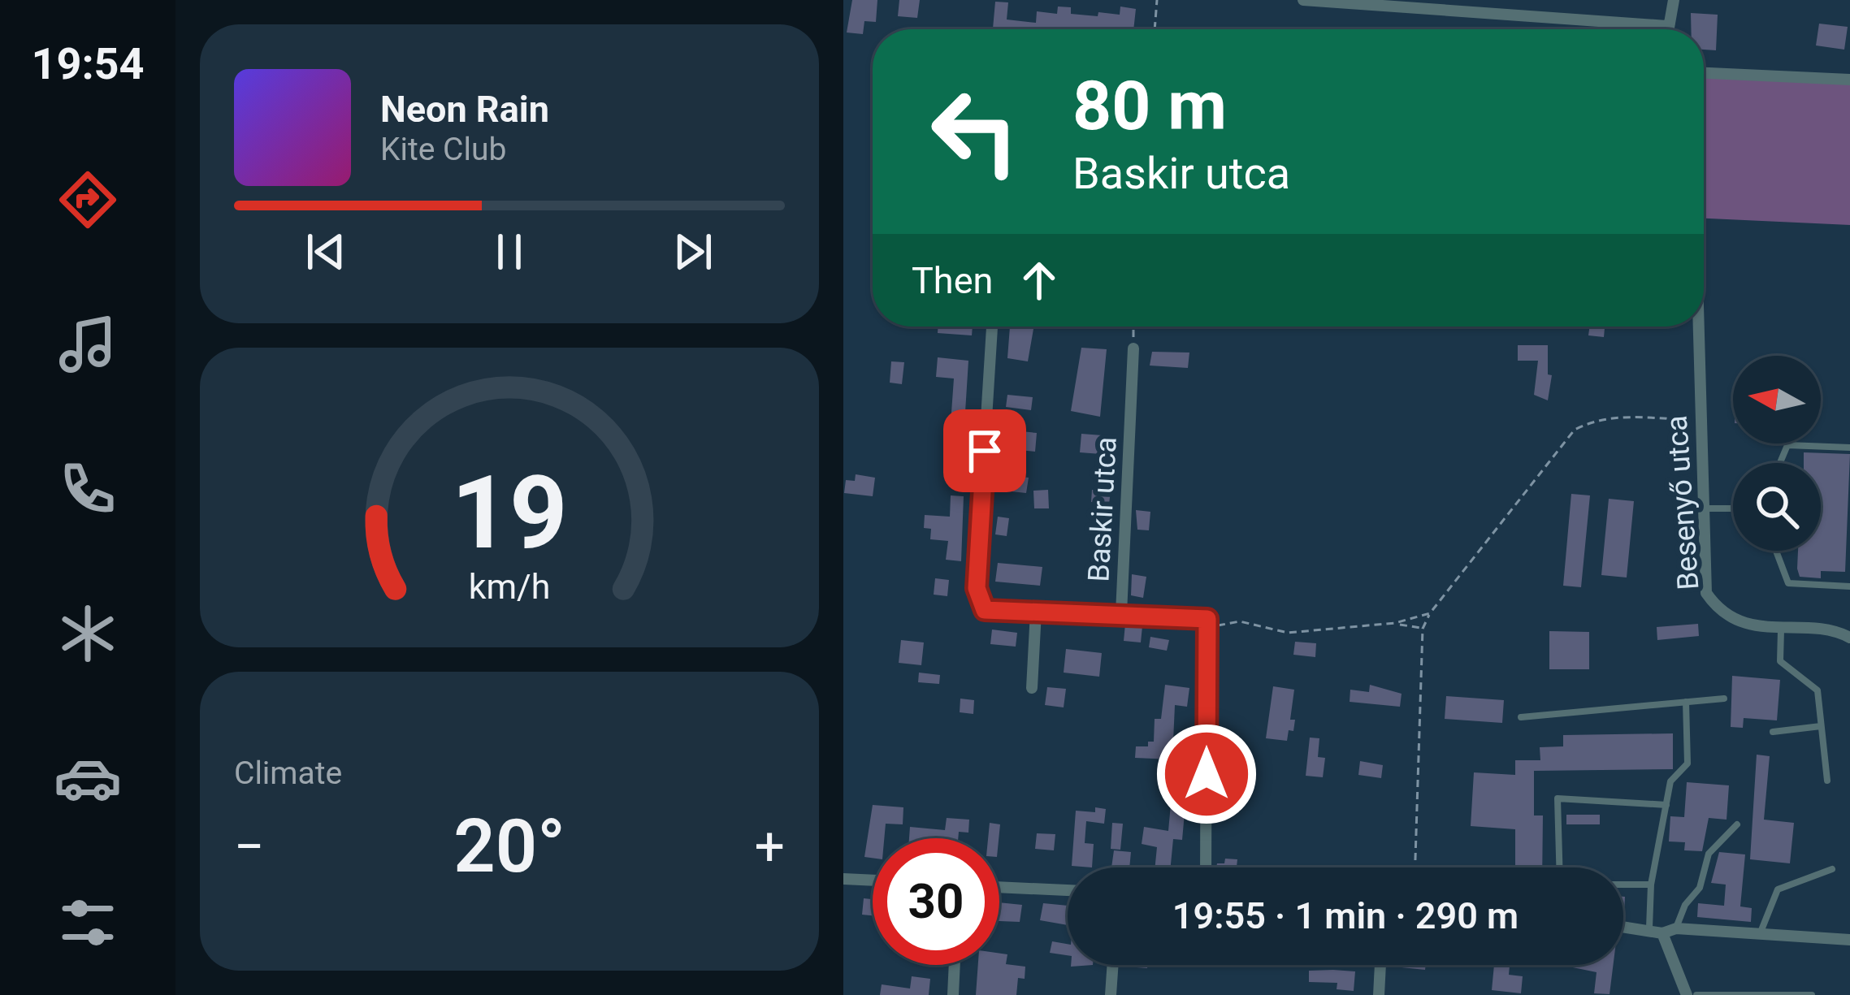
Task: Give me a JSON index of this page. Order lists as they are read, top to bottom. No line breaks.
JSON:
{"streets":{"street":["Besenyő utca","Baskir utca"]},"north":"left","page":{"tabs":"19:54","turn":["80 m","Baskir utca"],"song":["Neon Rain","Kite Club"],"then":"Then","tile":"Climate","heat":["−","20°","+"],"limit":"30","trip":"19:55 · 1 min · 290 m","gauge":["19","km/h"]}}
